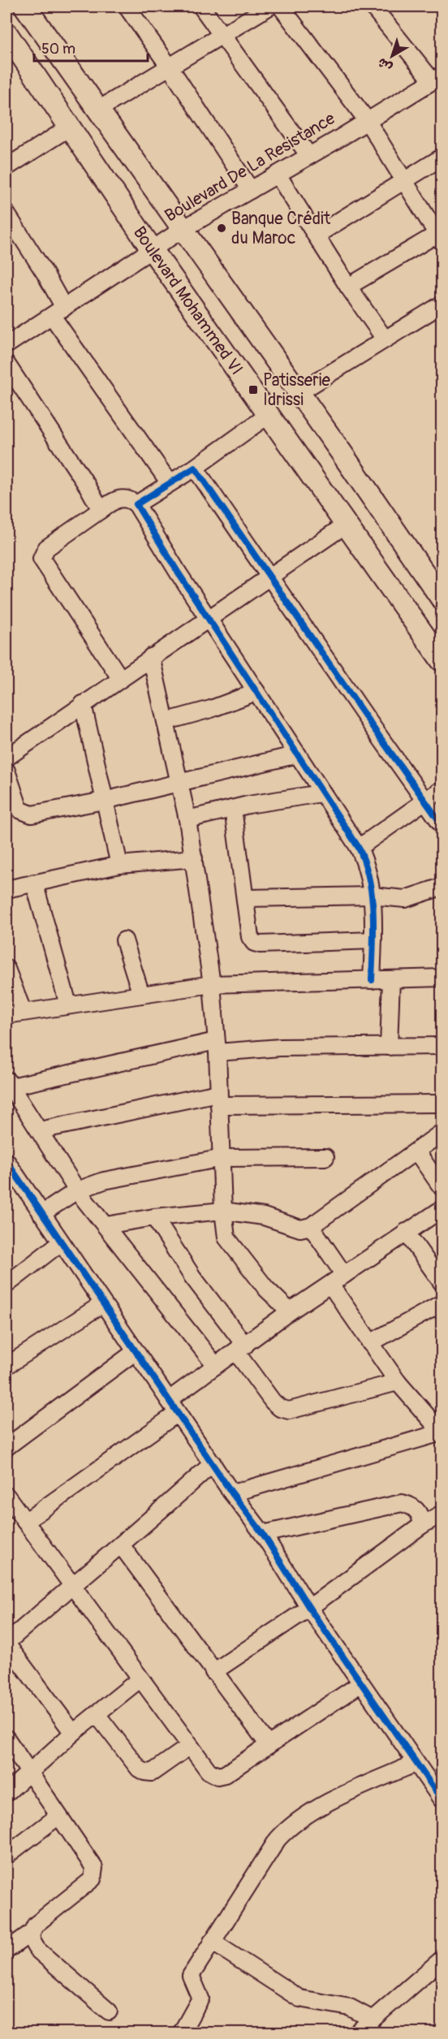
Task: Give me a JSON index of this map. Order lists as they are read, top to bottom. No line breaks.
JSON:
{"streets":{"main road":["Boulevard Mohammed VI"],"street":["Boulevard De La Resistance"]},"crossings":[["Boulevard De La Resistance","Boulevard Mohammed VI"]],"places":{"other":["Banque Crédit du Maroc"],"transit":["Patisserie Idrissi"]},"scale_bar":"50 m","north":"bottom left"}
